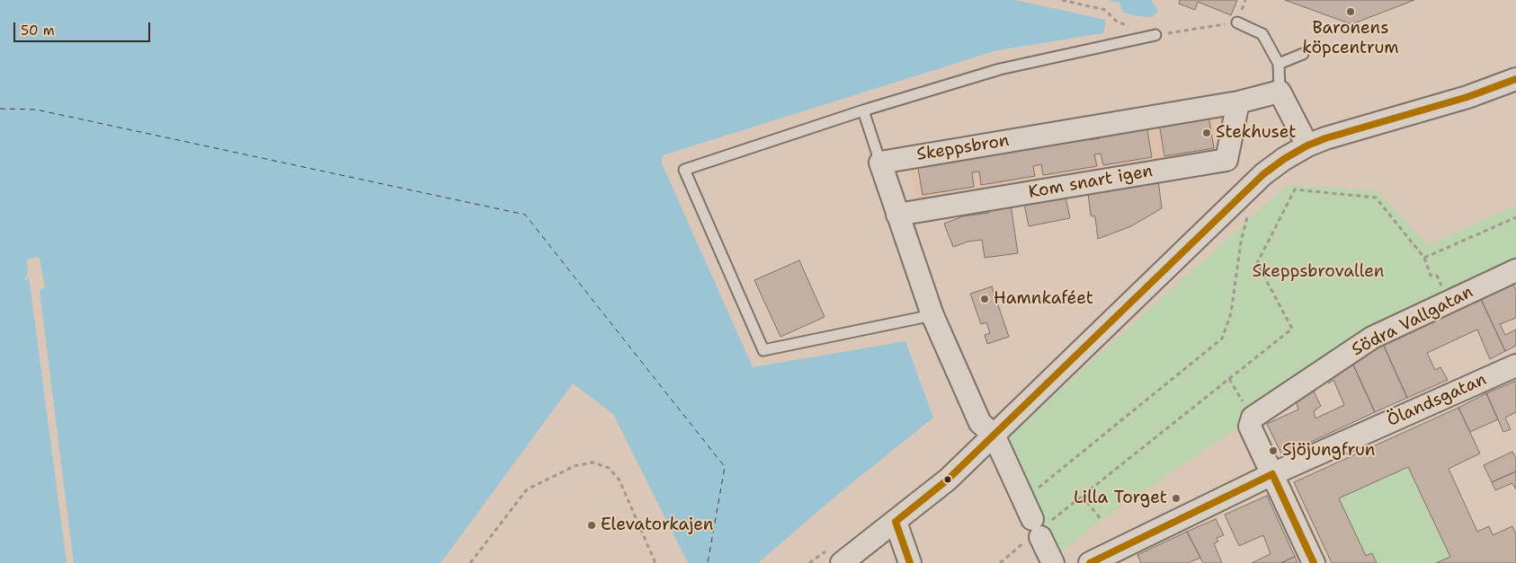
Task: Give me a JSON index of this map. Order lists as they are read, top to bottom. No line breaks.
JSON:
{"streets":{"street":["Skeppsbron","Kom snart igen","Södra Vallgatan","Ölandsgatan"]},"crossings":[["Skeppsbron","Kom snart igen"]],"parks":["Skeppsbrovallen"],"places":["Baronens köpcentrum","Stekhuset","Hamnkaféet","Sjöjungfrun","Lilla Torget","Elevatorkajen"],"scale_bar":"50 m"}
